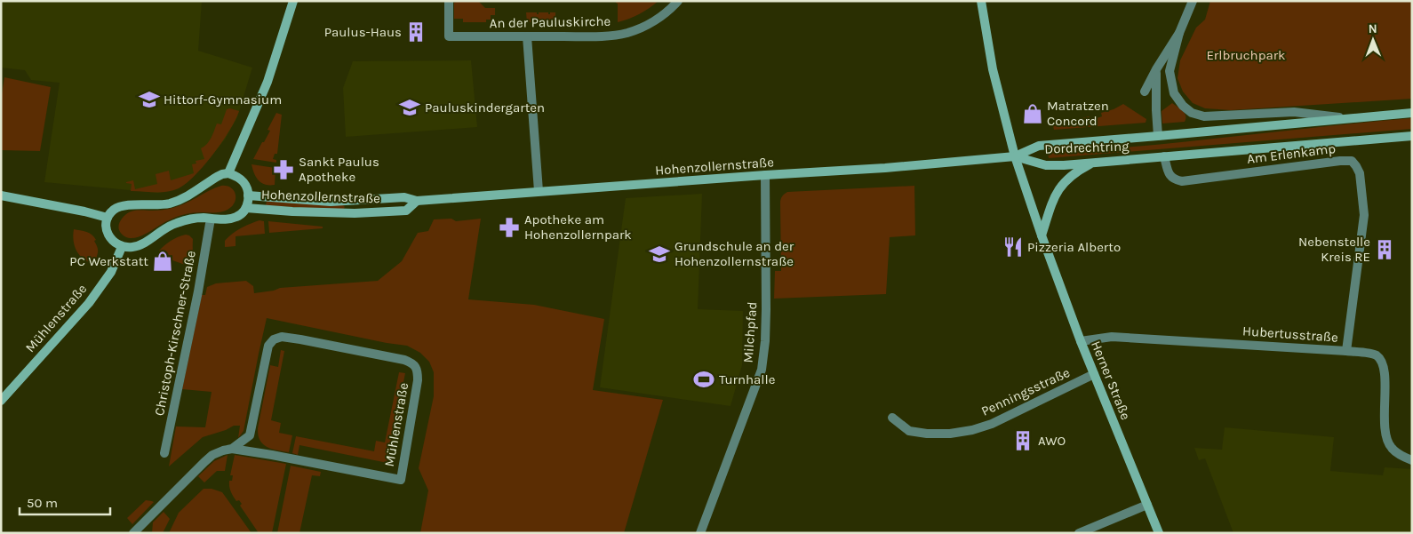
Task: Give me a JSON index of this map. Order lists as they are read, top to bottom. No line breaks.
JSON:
{"streets":{"main road":["Dordrechtring","Hohenzollernstraße","Mühlenstraße","Herner Straße"],"street":["An der Pauluskirche","Am Erlenkamp","Milchpfad","Christoph-Kirschner-Straße","Hubertusstraße","Penningsstraße"]},"crossings":[["Dordrechtring","Am Erlenkamp"],["Dordrechtring","Hohenzollernstraße"],["Dordrechtring","Herner Straße"],["Am Erlenkamp","Hubertusstraße"],["Hohenzollernstraße","Mühlenstraße"],["Hohenzollernstraße","Milchpfad"],["Hohenzollernstraße","Christoph-Kirschner-Straße"],["Hohenzollernstraße","Herner Straße"],["Hubertusstraße","Herner Straße"],["Herner Straße","Penningsstraße"]],"parks":["Erlbruchpark"],"places":{"building":["Paulus-Haus","Nebenstelle Kreis RE","AWO"],"school or university":["Hittorf-Gymnasium","Pauluskindergarten","Grundschule an der Hohenzollernstraße"],"shop":["Matratzen Concord","PC Werkstatt"],"pharmacy":["Sankt Paulus Apotheke","Apotheke am Hohenzollernpark"],"restaurant":["Pizzeria Alberto"],"sports":["Turnhalle"]},"scale_bar":"50 m","north":"top"}
